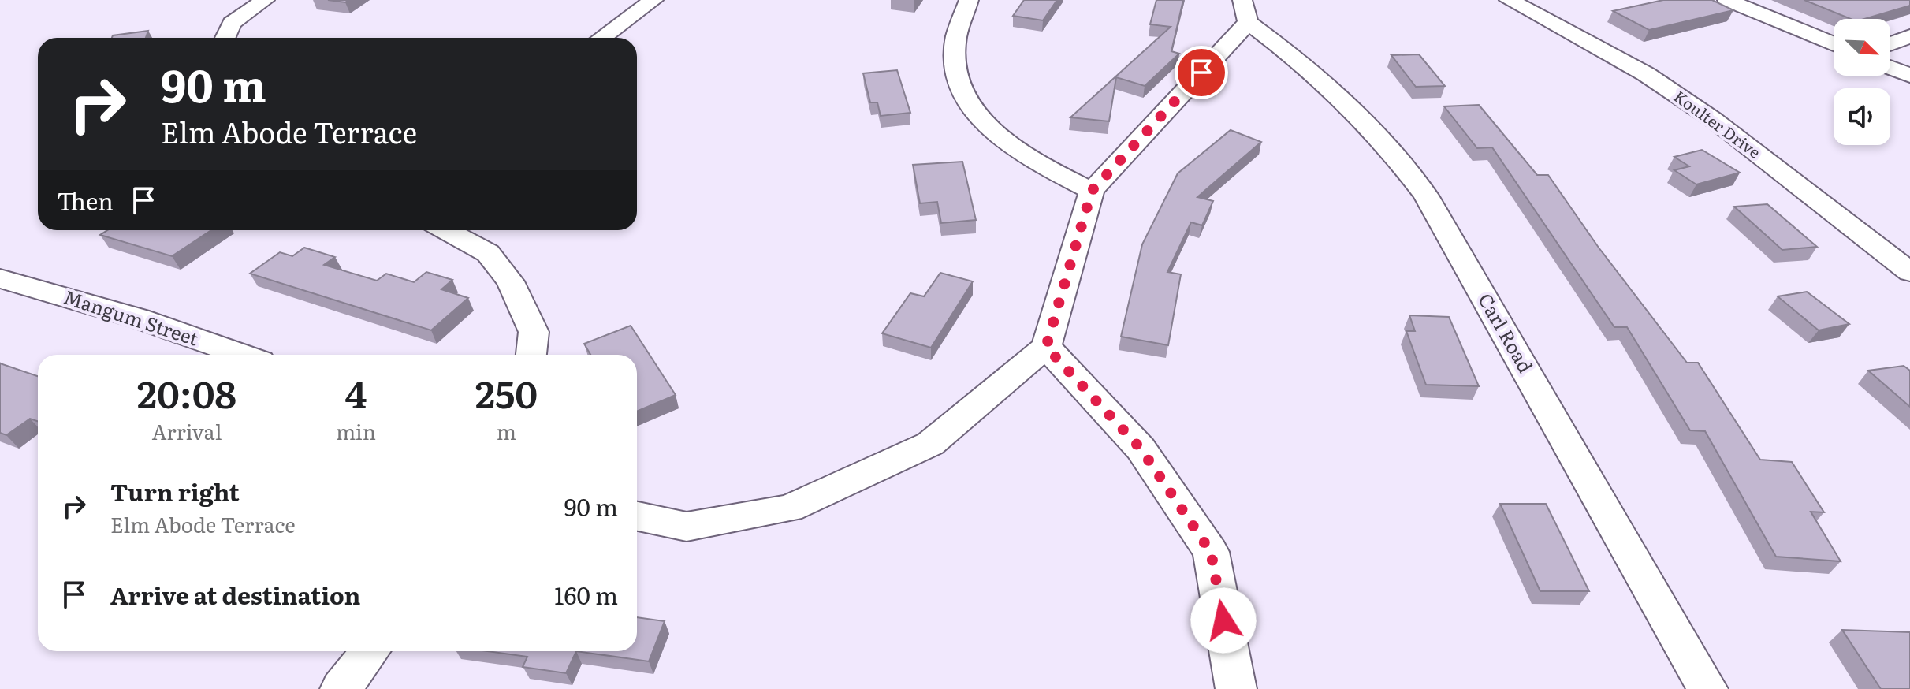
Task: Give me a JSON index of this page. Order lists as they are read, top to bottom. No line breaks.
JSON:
{"streets":{"street":["Koulter Drive","Mangum Street","Carl Road"]},"north":"bottom right","page":{"turn":["90 m","Elm Abode Terrace"],"then":"Then","eta":["20:08","Arrival","4","min","250","m"],"list":[{"name":"Turn right","note":"Elm Abode Terrace","value":"90 m"},{"name":"Arrive at destination","value":"160 m"}]}}
